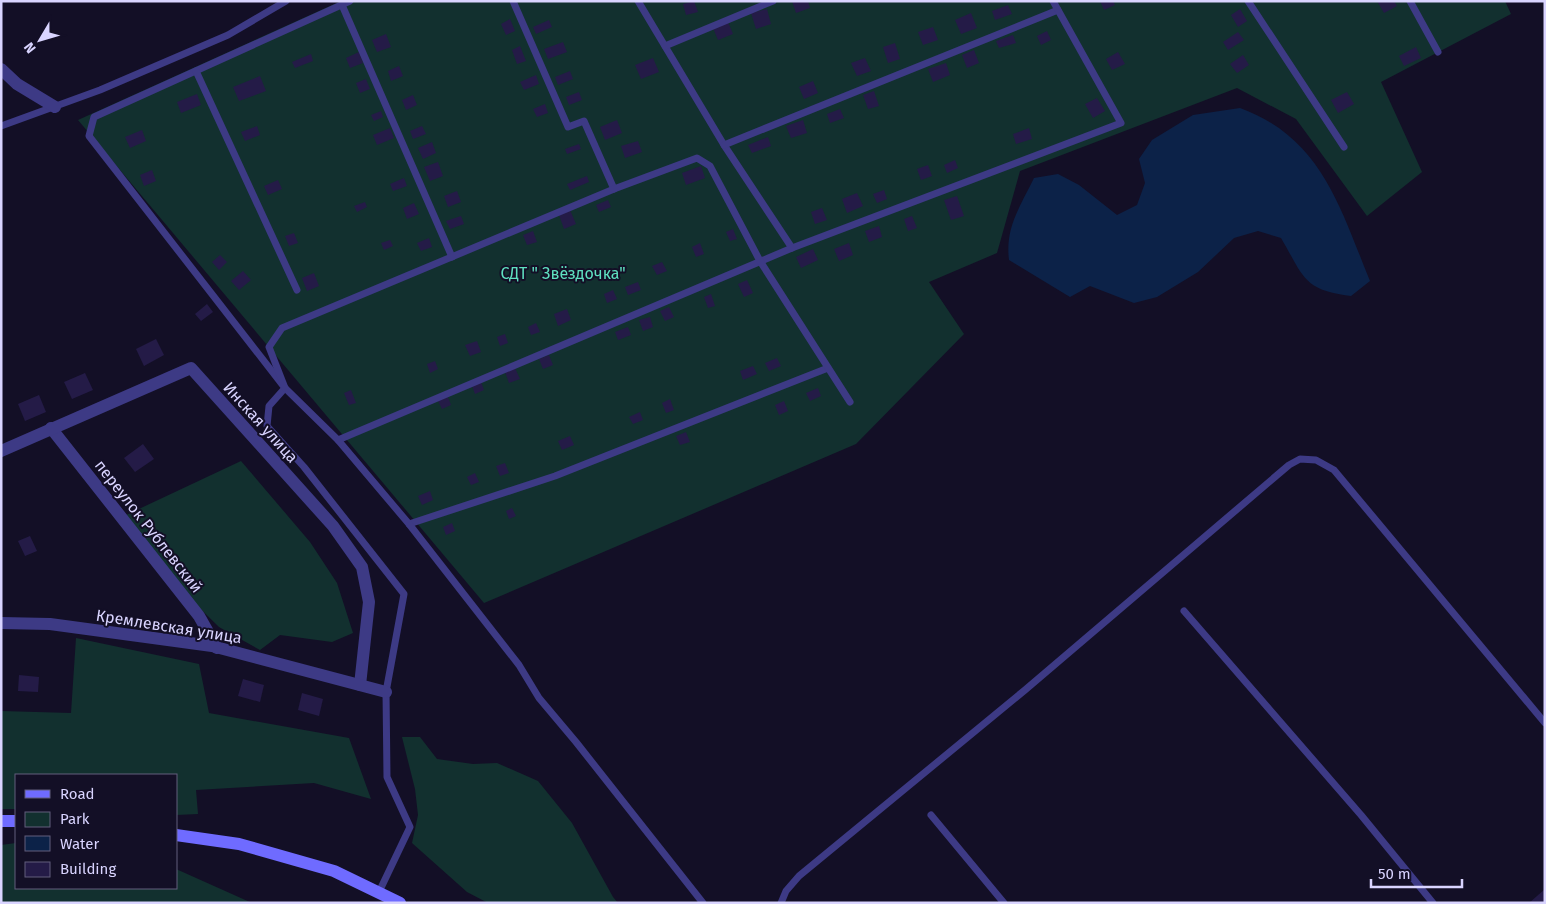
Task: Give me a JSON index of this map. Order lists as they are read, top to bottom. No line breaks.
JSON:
{"streets":{"street":["Инская улица","переулок Рублевский","Кремлевская улица"]},"crossings":[["Инская улица","переулок Рублевский"],["Инская улица","Кремлевская улица"],["переулок Рублевский","Кремлевская улица"]],"parks":["СДТ \" Звёздочка\""],"legend":["Road","Park","Water","Building"],"scale_bar":"50 m","north":"bottom left"}
